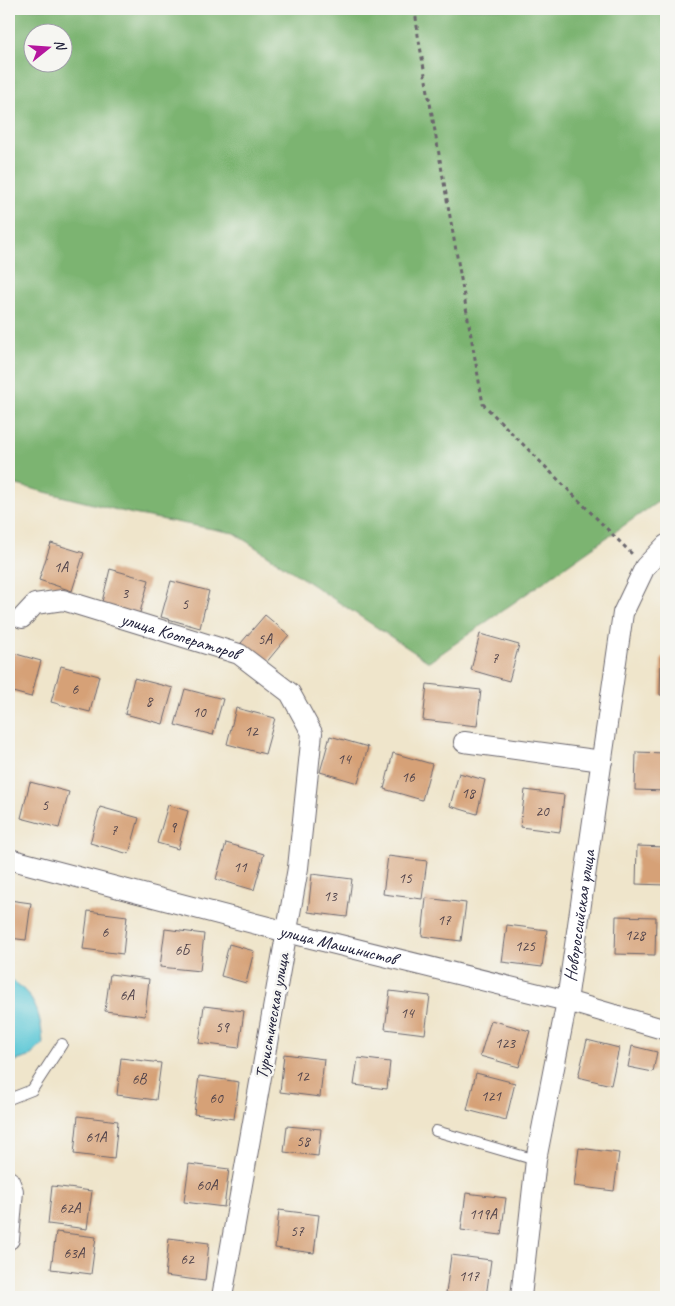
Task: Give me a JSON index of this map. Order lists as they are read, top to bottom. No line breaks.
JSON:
{"streets":{"street":["улица Кооператоров","Новороссийская улица","улица Машинистов","Туристическая улица"]},"crossings":[["улица Кооператоров","Туристическая улица"],["Новороссийская улица","улица Машинистов"],["улица Машинистов","Туристическая улица"]],"house_numbers":["1А","3","5","5А","7","6","8","10","12","14","16","18","5","20","9","7","11","15","13","17","6","128","125","6Б","6А","14","59","123","12","6В","121","60","61А","58","60А","62А","119А","57","63А","62","117"],"north":"right"}
